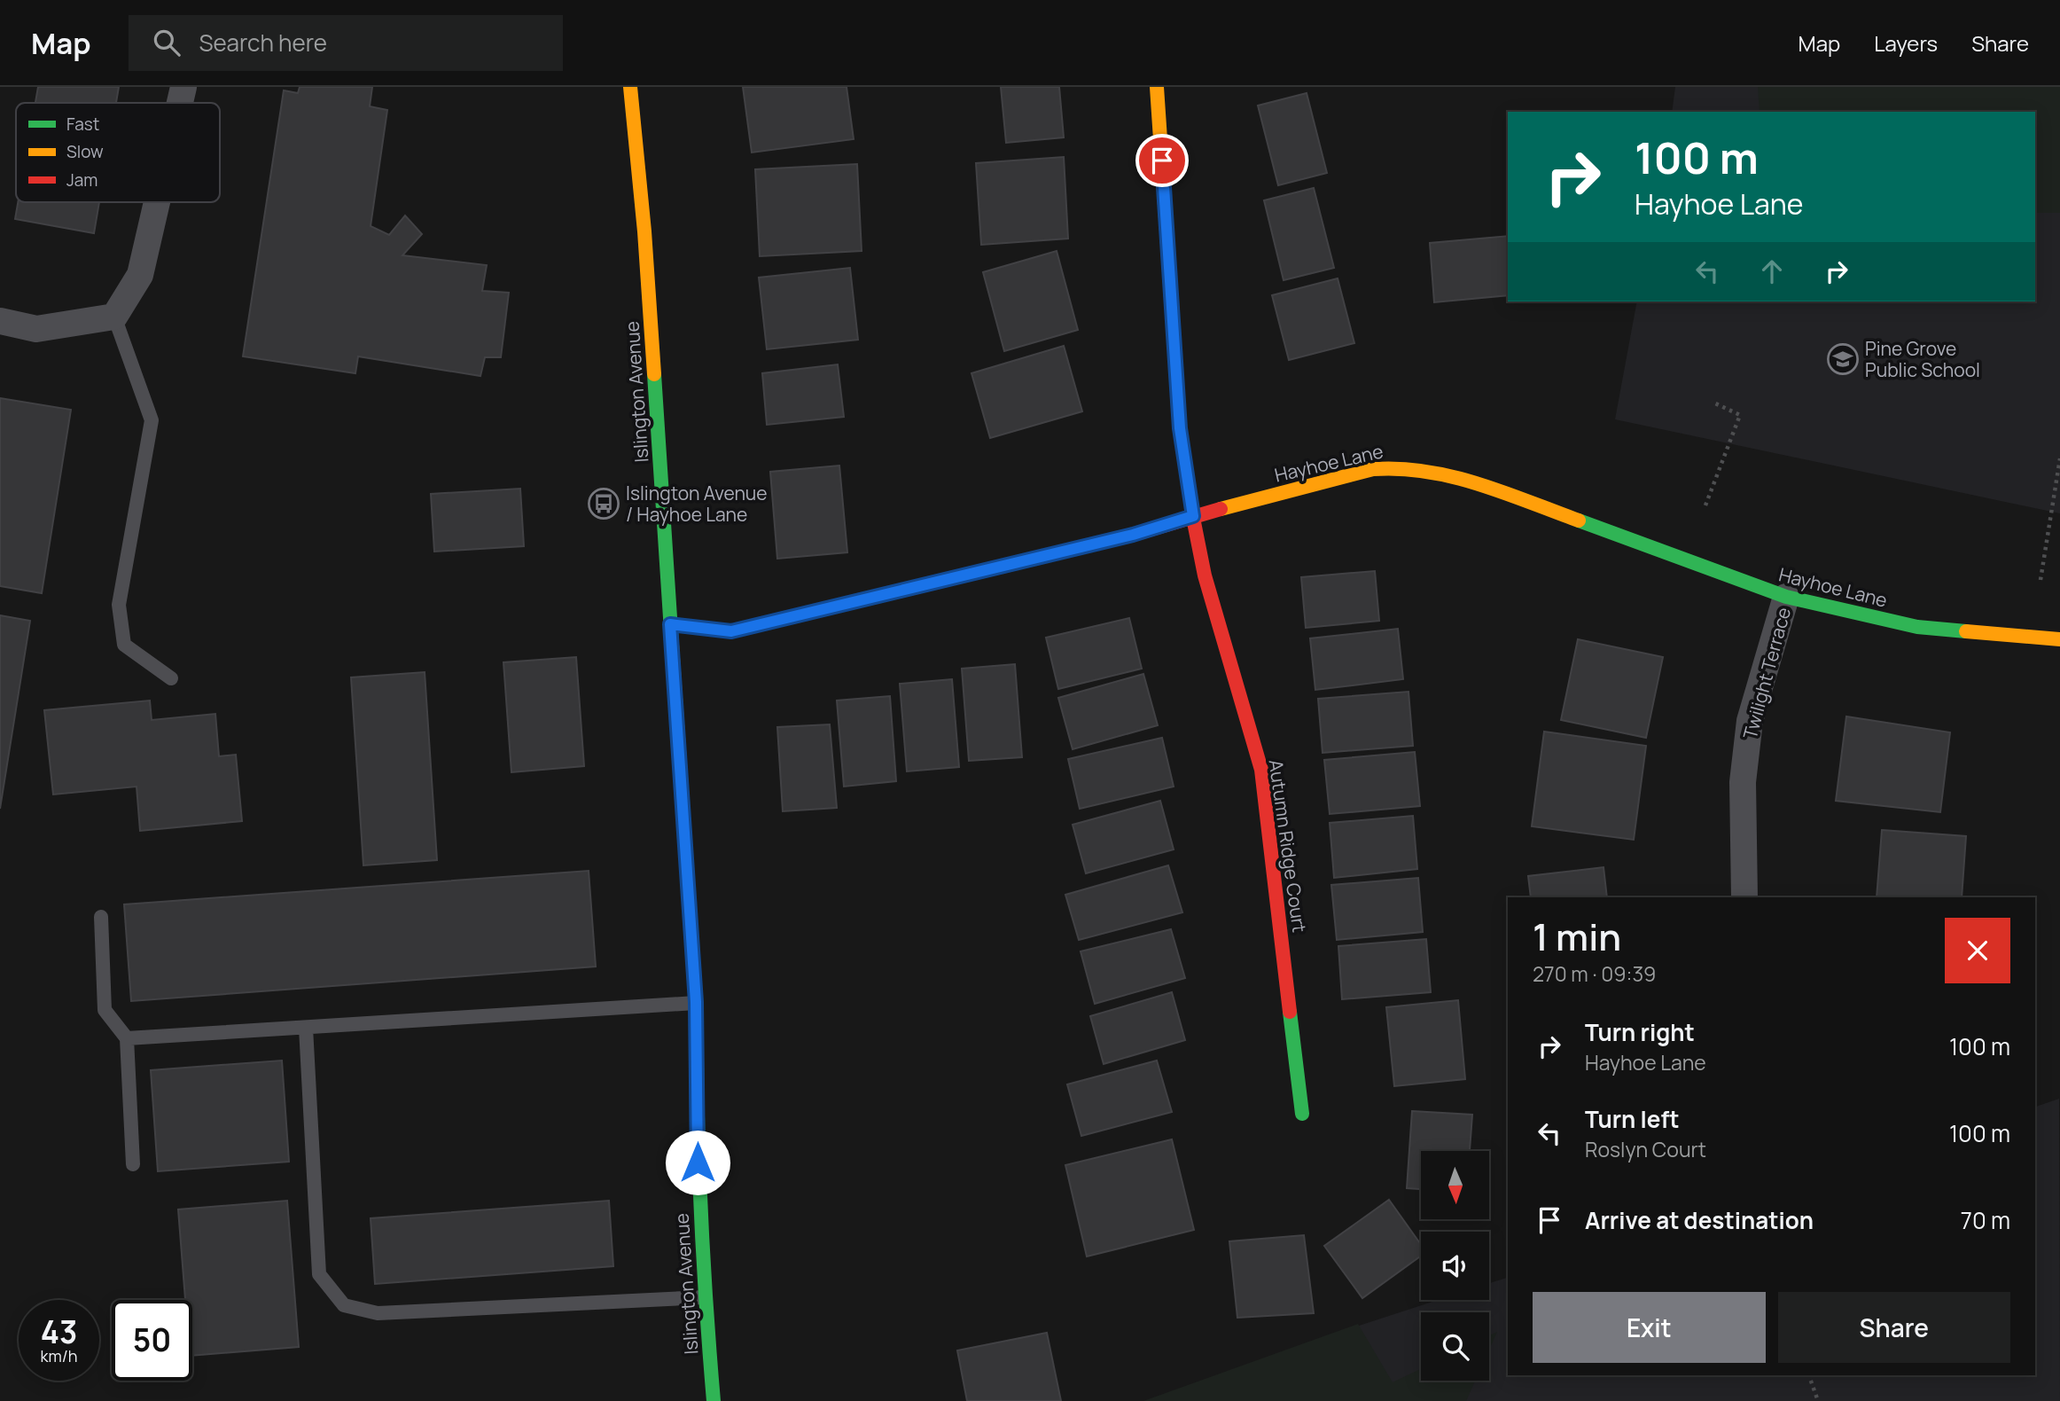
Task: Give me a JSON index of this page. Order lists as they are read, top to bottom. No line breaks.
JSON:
{"streets":{"street":["Islington Avenue","Hayhoe Lane","Twilight Terrace","Autumn Ridge Court"]},"crossings":[["Islington Avenue","Hayhoe Lane"],["Hayhoe Lane","Twilight Terrace"],["Hayhoe Lane","Autumn Ridge Court"]],"places":{"school or university":["Pine Grove Public School"],"bus stop":["Islington Avenue / Hayhoe Lane"]},"legend":["Fast","Slow","Jam"],"north":"bottom","page":{"header":"Map","search":"Search here","nav":["Map","Layers","Share"],"turn":["100 m","Hayhoe Lane"],"heading":["1 min","270 m · 09:39"],"list":[{"name":"Turn right","note":"Hayhoe Lane","value":"100 m"},{"name":"Turn left","note":"Roslyn Court","value":"100 m"},{"name":"Arrive at destination","value":"70 m"}],"buttons":["Exit","Share"],"speed":"43 km/h","limit":"50"}}
